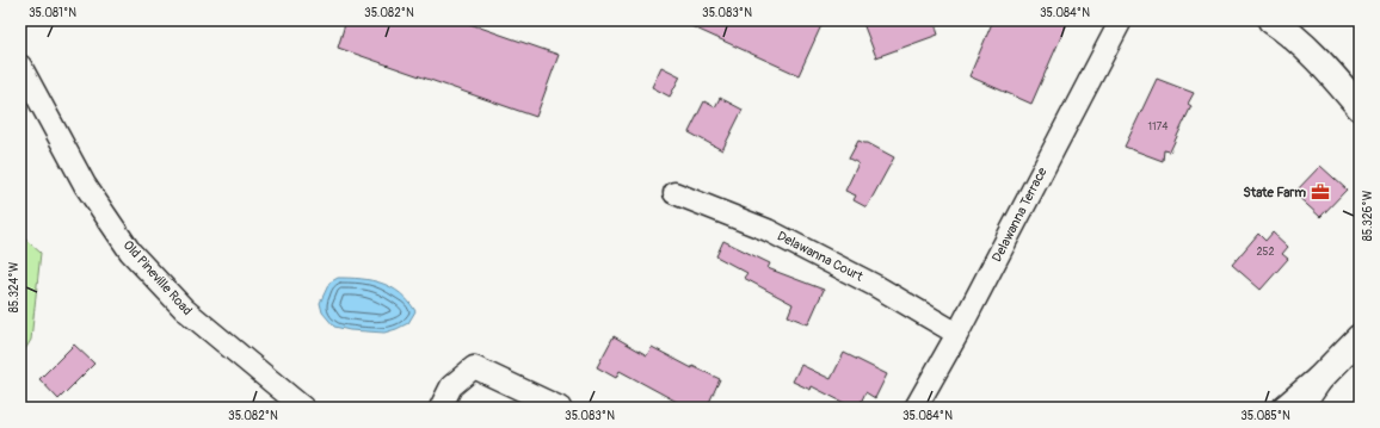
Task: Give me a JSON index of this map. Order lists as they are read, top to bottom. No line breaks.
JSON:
{"streets":{"street":["Delawanna Terrace","Delawanna Court","Old Pineville Road"]},"crossings":[["Delawanna Terrace","Delawanna Court"]],"places":{"office":["State Farm"]},"house_numbers":["1174","252"],"coordinates":["35.081°N","35.082°N","35.083°N","35.084°N","85.326°W","85.324°W","35.085°N"]}
